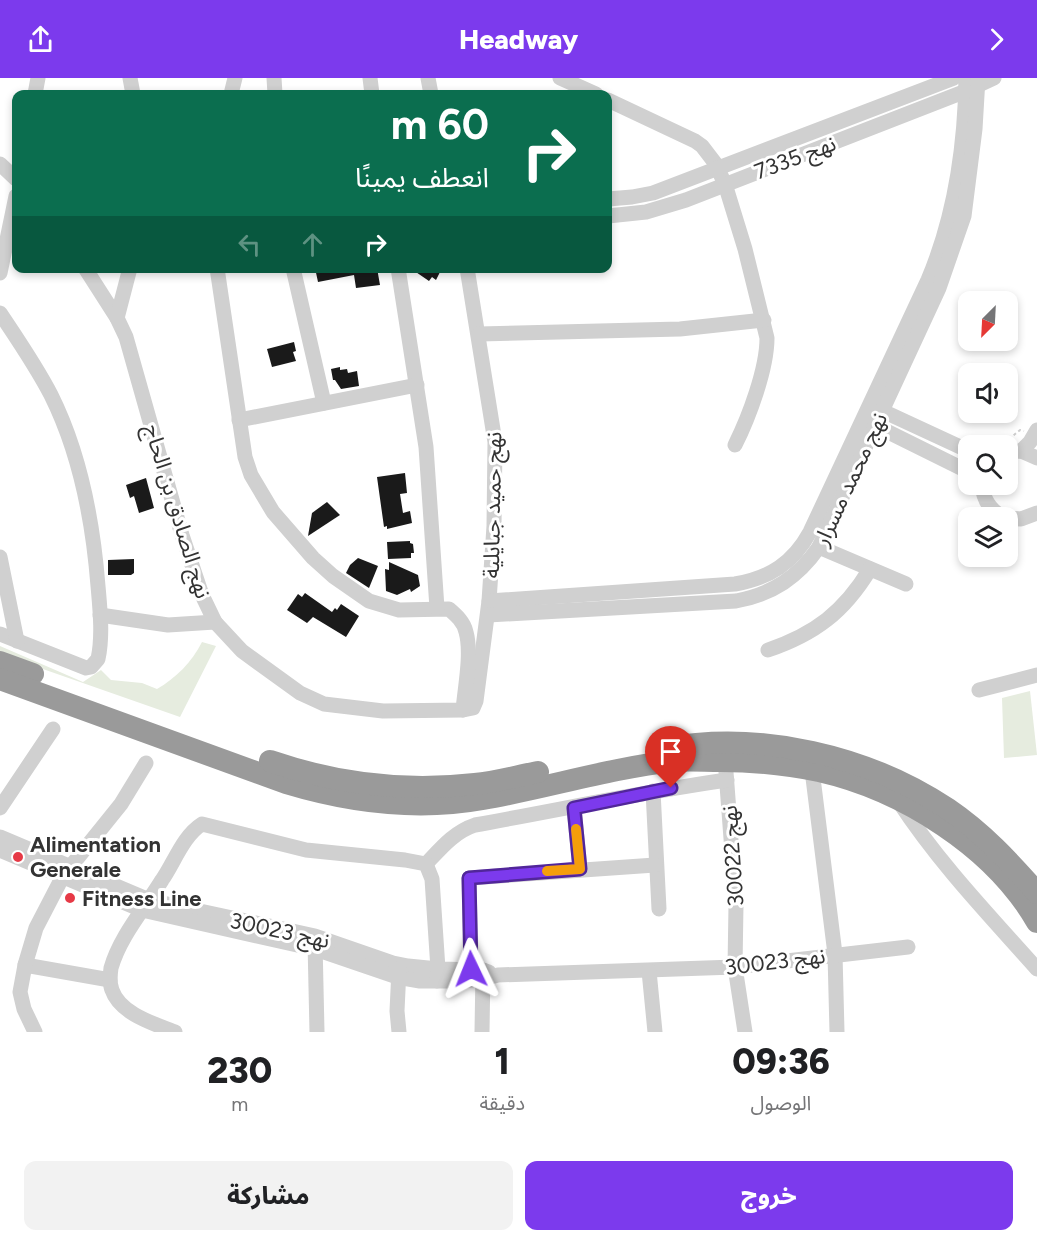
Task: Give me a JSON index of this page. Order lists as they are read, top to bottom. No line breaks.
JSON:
{"streets":{"street":["نهج 7335","نهج محمد مسرار","نهج حميد جبايلية","نهج الصادق بن الحاج","نهج 30022","نهج 30023"]},"crossings":[["نهج 7335","نهج محمد مسرار"],["نهج محمد مسرار","نهج حميد جبايلية"],["نهج حميد جبايلية","نهج الصادق بن الحاج"],["نهج 30022","نهج 30023"]],"places":["Alimentation Generale","Fitness Line"],"north":"bottom left","page":{"header":"Headway","turn":["60 m","انعطف يمينًا"],"eta":["09:36","الوصول","1","دقيقة","230","m"],"buttons":["خروج","مشاركة"]}}
